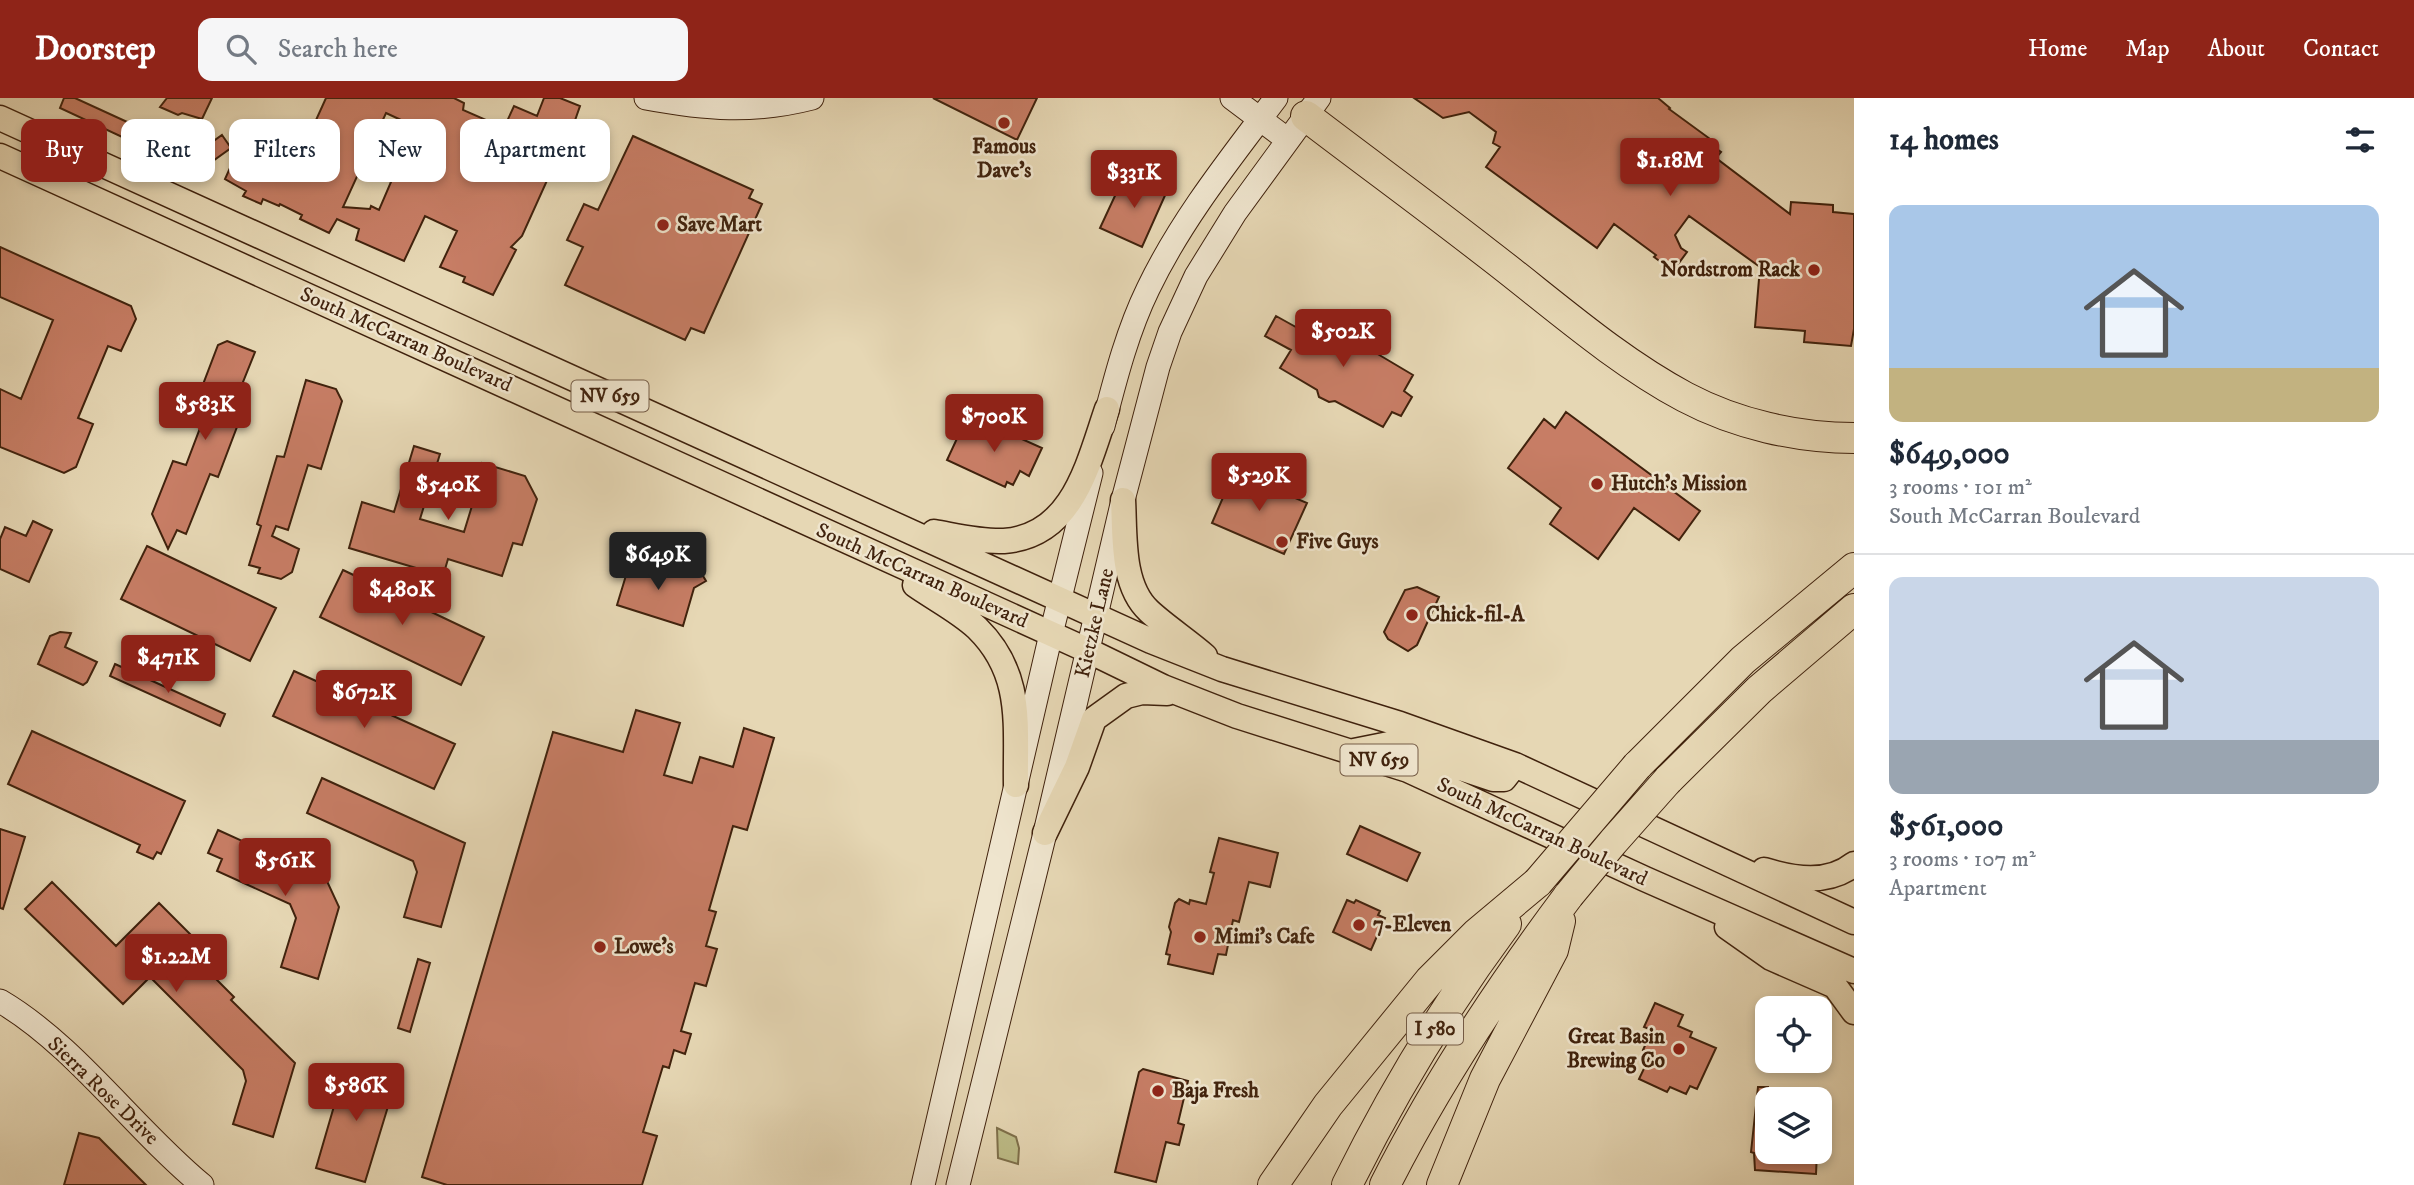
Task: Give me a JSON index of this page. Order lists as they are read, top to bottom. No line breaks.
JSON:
{"streets":{"highway":["I 580"],"main road":["South McCarran Boulevard","NV 659","Kietzke Lane","Sierra Rose Drive"]},"crossings":[["South McCarran Boulevard","Kietzke Lane"]],"places":["Famous Dave's","Save Mart","Nordstrom Rack","Hutch's Mission","Five Guys","Chick-fil-A","7-Eleven","Mimi's Cafe","Lowe's","Great Basin Brewing Co","Baja Fresh"],"page":{"header":"Doorstep","search":"Search here","nav":["Home","Map","About","Contact"],"heading":"14 homes","chip":["Buy","Rent","Filters","New","Apartment"],"price":["$1.18M","$331K","$502K","$583K","$700K","$529K","$540K","$649K","$480K","$471K","$672K","$561K","$1.22M","$586K"],"list":[{"name":"$649,000","note":"3 rooms · 101 m² · South McCarran Boulevard"},{"name":"$561,000","note":"3 rooms · 107 m² · Apartment"}]}}
